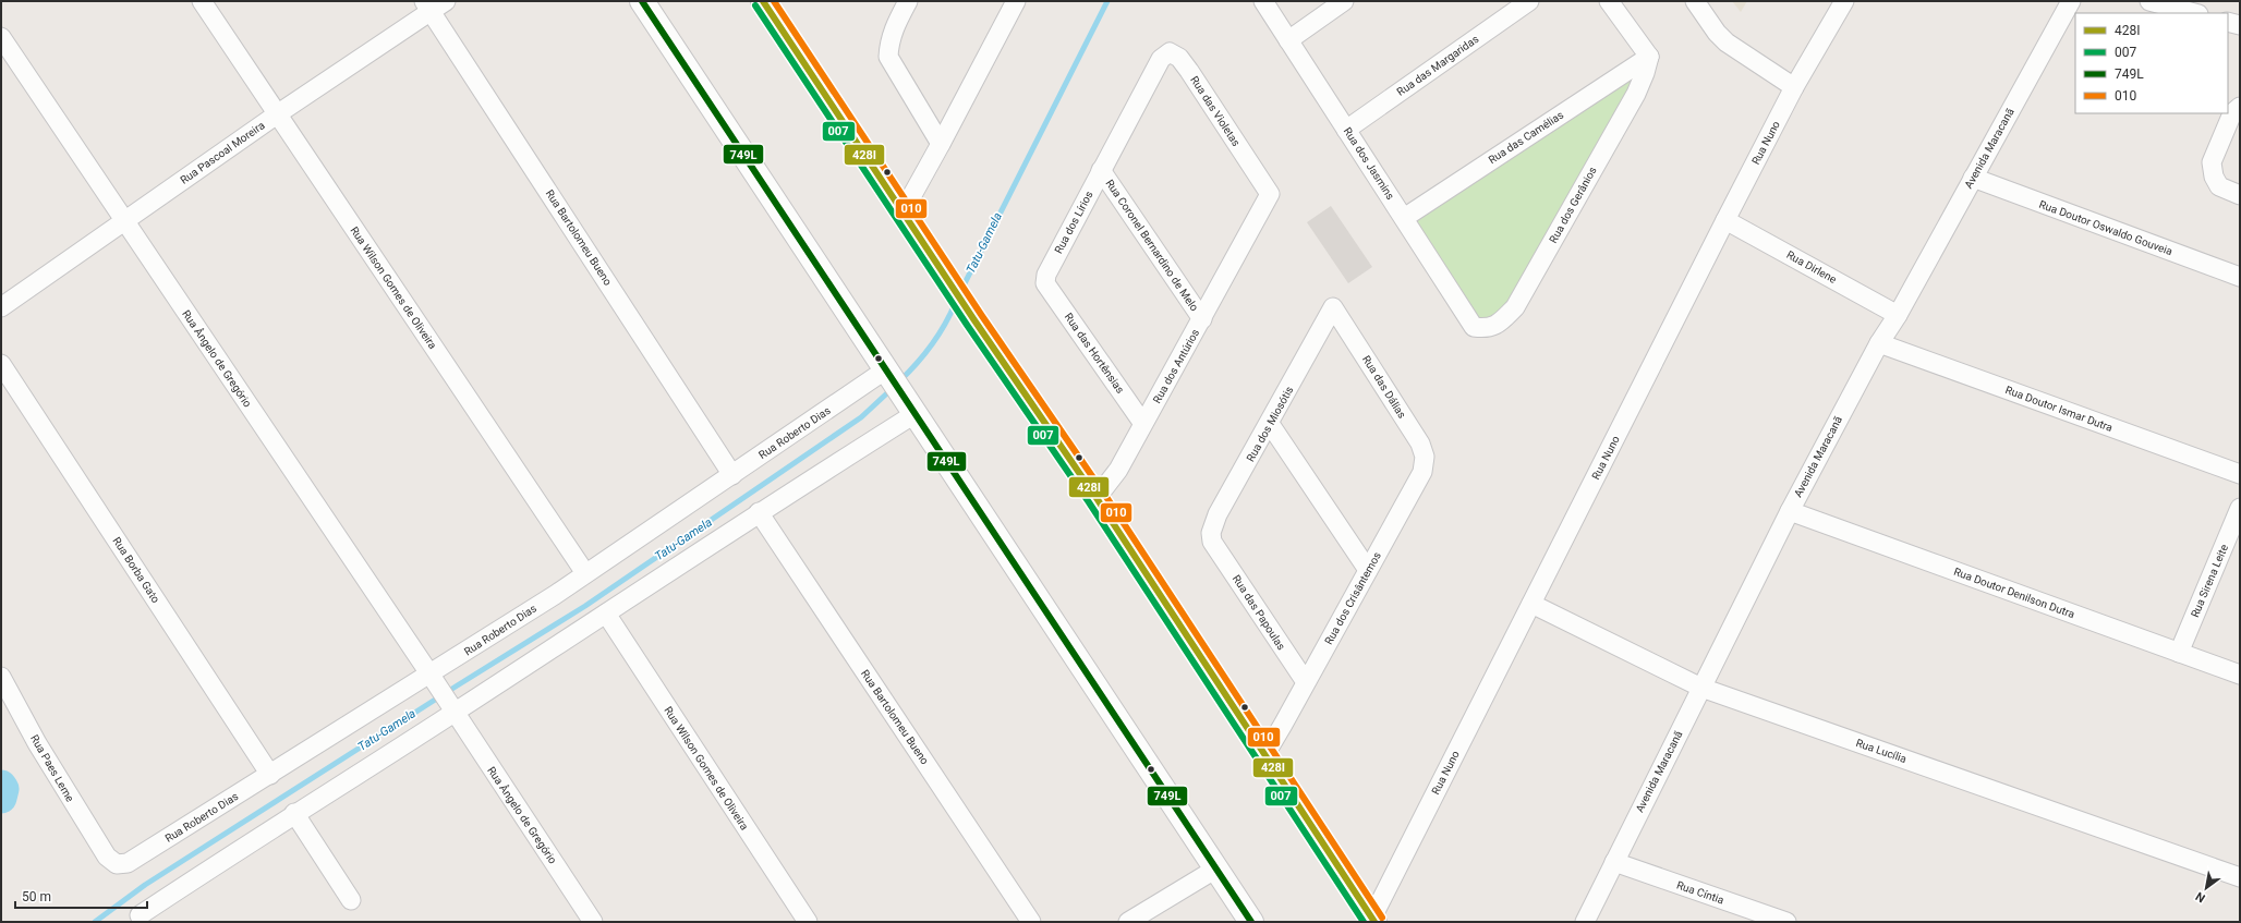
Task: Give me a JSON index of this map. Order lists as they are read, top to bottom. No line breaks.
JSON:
{"streets":{"street":["Rua das Margaridas","Rua das Violetas","Rua das Camélias","Rua Nuno","Avenida Maracanã","Rua Pascoal Moreira","Rua dos Jasmins","Rua dos Gerânios","Rua dos Lírios","Rua Doutor Oswaldo Gouveia","Rua Bartolomeu Bueno","Rua Coronel Bernardino de Melo","Rua Dirlene","Rua Wilson Gomes de Oliveira","Rua das Hortênsias","Rua Ângelo de Gregório","Rua dos Antúrios","Rua das Dálias","Rua Doutor Ismar Dutra","Rua dos Miosótis","Rua Roberto Dias","Rua Borba Gato","Rua Sirena Leite","Rua Doutor Denilson Dutra","Rua dos Crisântemos","Rua das Papoulas","Rua Lucília","Rua Paes Leme","Rua Cíntia"]},"crossings":[["Rua das Margaridas","Rua dos Jasmins"],["Rua das Violetas","Rua dos Lírios"],["Rua das Violetas","Rua dos Antúrios"],["Rua das Camélias","Rua dos Jasmins"],["Rua das Camélias","Rua dos Gerânios"],["Rua Nuno","Rua Dirlene"],["Rua Nuno","Rua Lucília"],["Avenida Maracanã","Rua Doutor Oswaldo Gouveia"],["Avenida Maracanã","Rua Dirlene"],["Avenida Maracanã","Rua Doutor Ismar Dutra"],["Avenida Maracanã","Rua Doutor Denilson Dutra"],["Avenida Maracanã","Rua Lucília"],["Avenida Maracanã","Rua Cíntia"],["Rua Pascoal Moreira","Rua Bartolomeu Bueno"],["Rua Pascoal Moreira","Rua Wilson Gomes de Oliveira"],["Rua Pascoal Moreira","Rua Ângelo de Gregório"],["Rua dos Jasmins","Rua dos Gerânios"],["Rua dos Lírios","Rua Coronel Bernardino de Melo"],["Rua dos Lírios","Rua das Hortênsias"],["Rua Bartolomeu Bueno","Rua Roberto Dias"],["Rua Coronel Bernardino de Melo","Rua dos Antúrios"],["Rua Wilson Gomes de Oliveira","Rua Roberto Dias"],["Rua das Hortênsias","Rua dos Antúrios"],["Rua Ângelo de Gregório","Rua Roberto Dias"],["Rua das Dálias","Rua dos Miosótis"],["Rua das Dálias","Rua dos Crisântemos"],["Rua dos Miosótis","Rua das Papoulas"],["Rua Roberto Dias","Rua Borba Gato"],["Rua Roberto Dias","Rua Paes Leme"],["Rua Sirena Leite","Rua Doutor Denilson Dutra"],["Rua dos Crisântemos","Rua das Papoulas"]],"water":["Tatu-Gamela"],"lines":["transit line 428I","transit line 749L","transit line 010","transit line 007"],"legend":["428I","007","749L","010"],"scale_bar":"50 m","north":"bottom left"}
